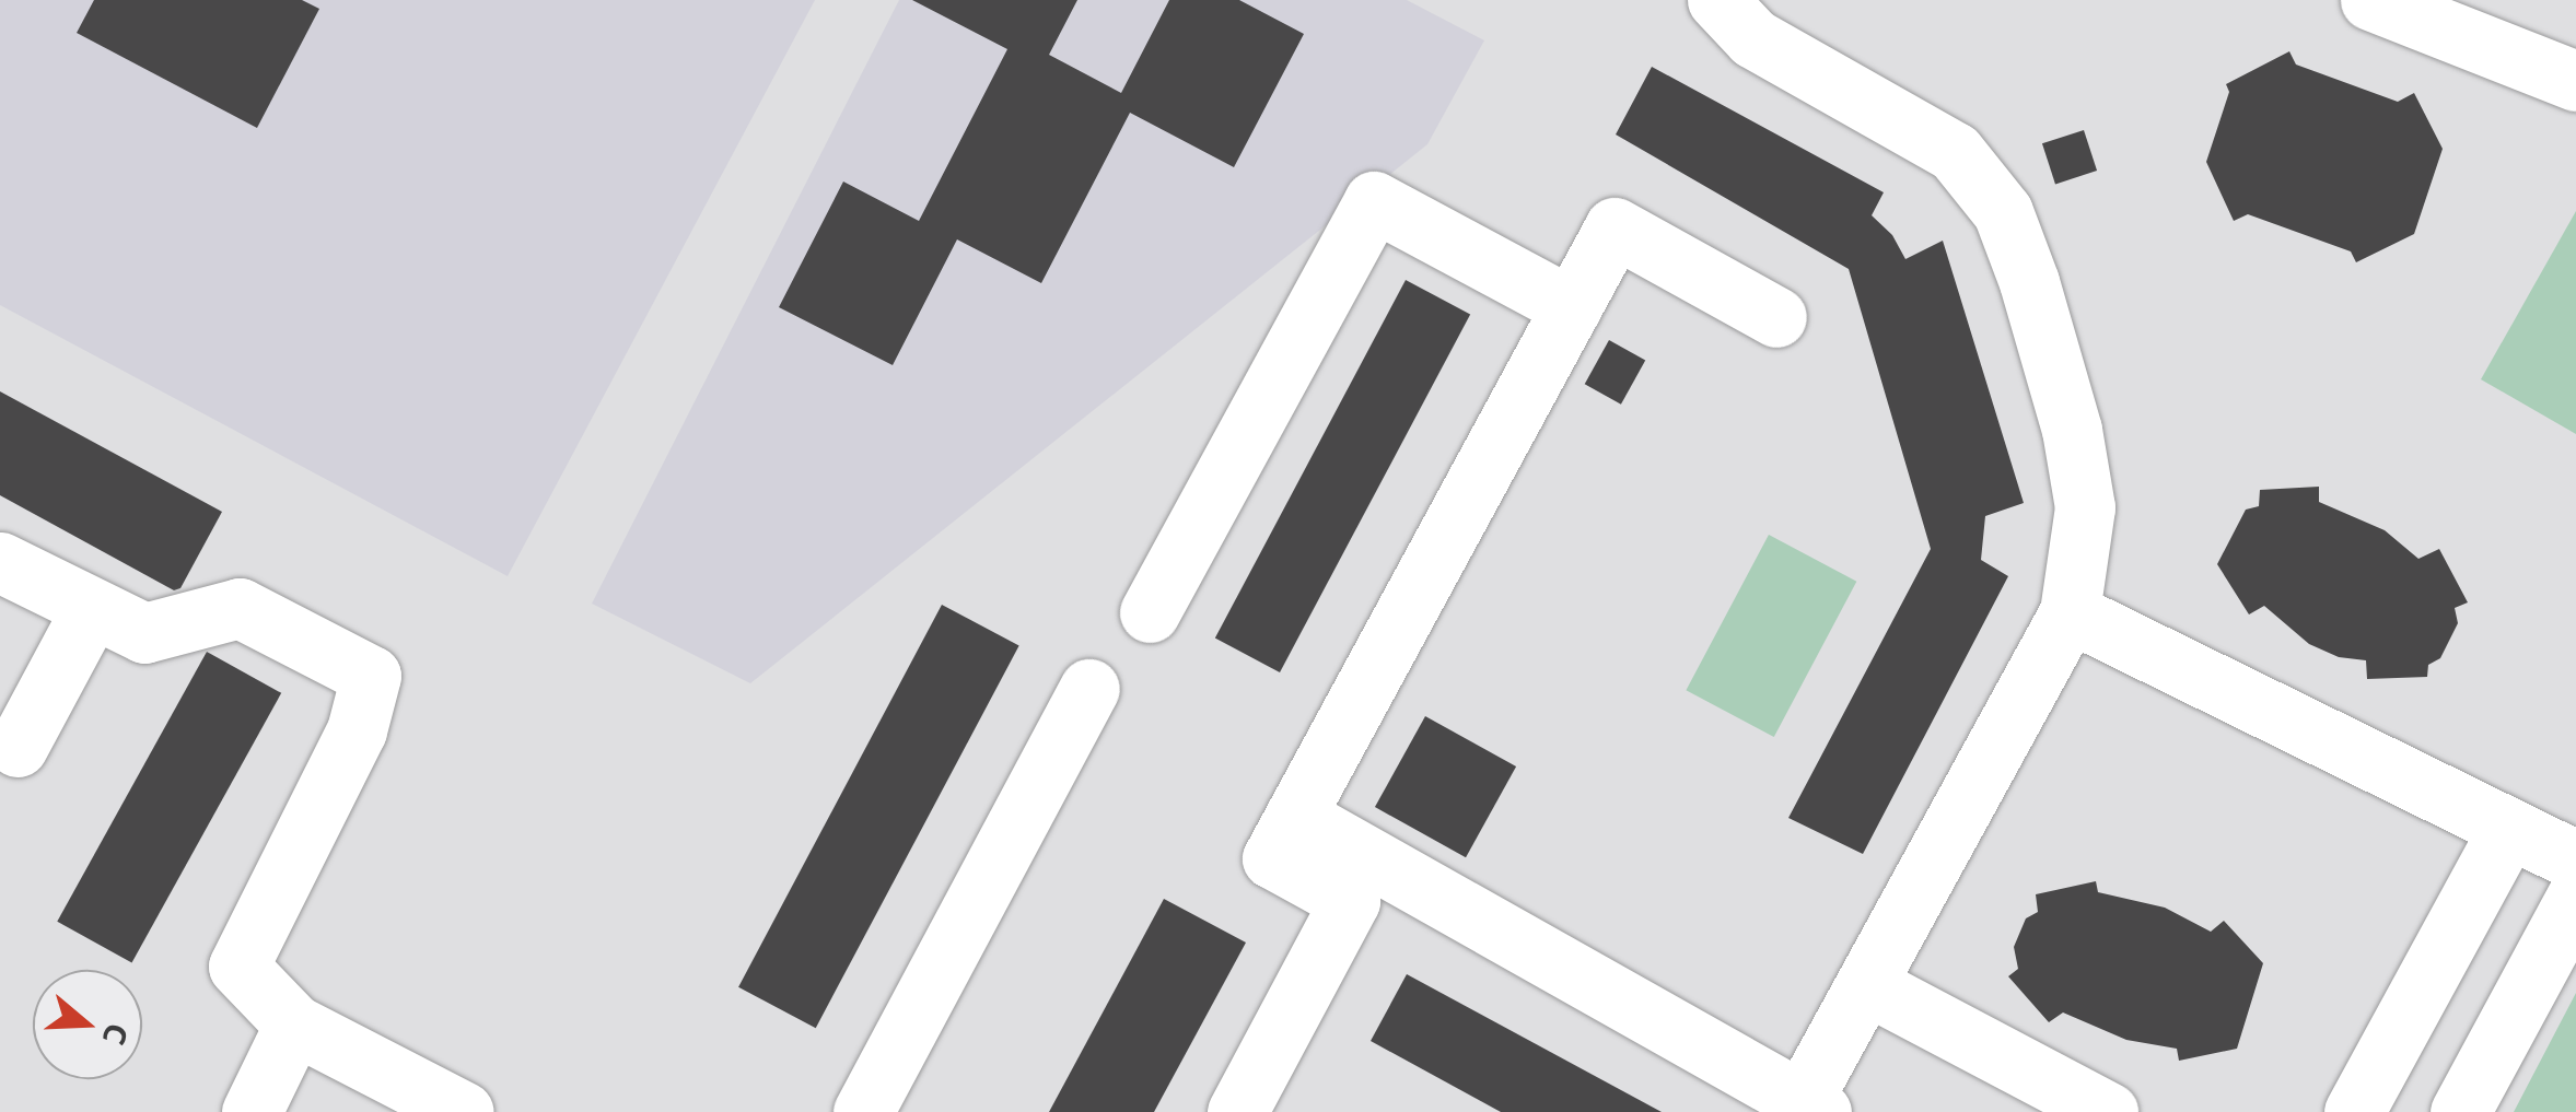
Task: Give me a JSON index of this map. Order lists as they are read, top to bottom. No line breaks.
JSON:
{"north":"right"}
